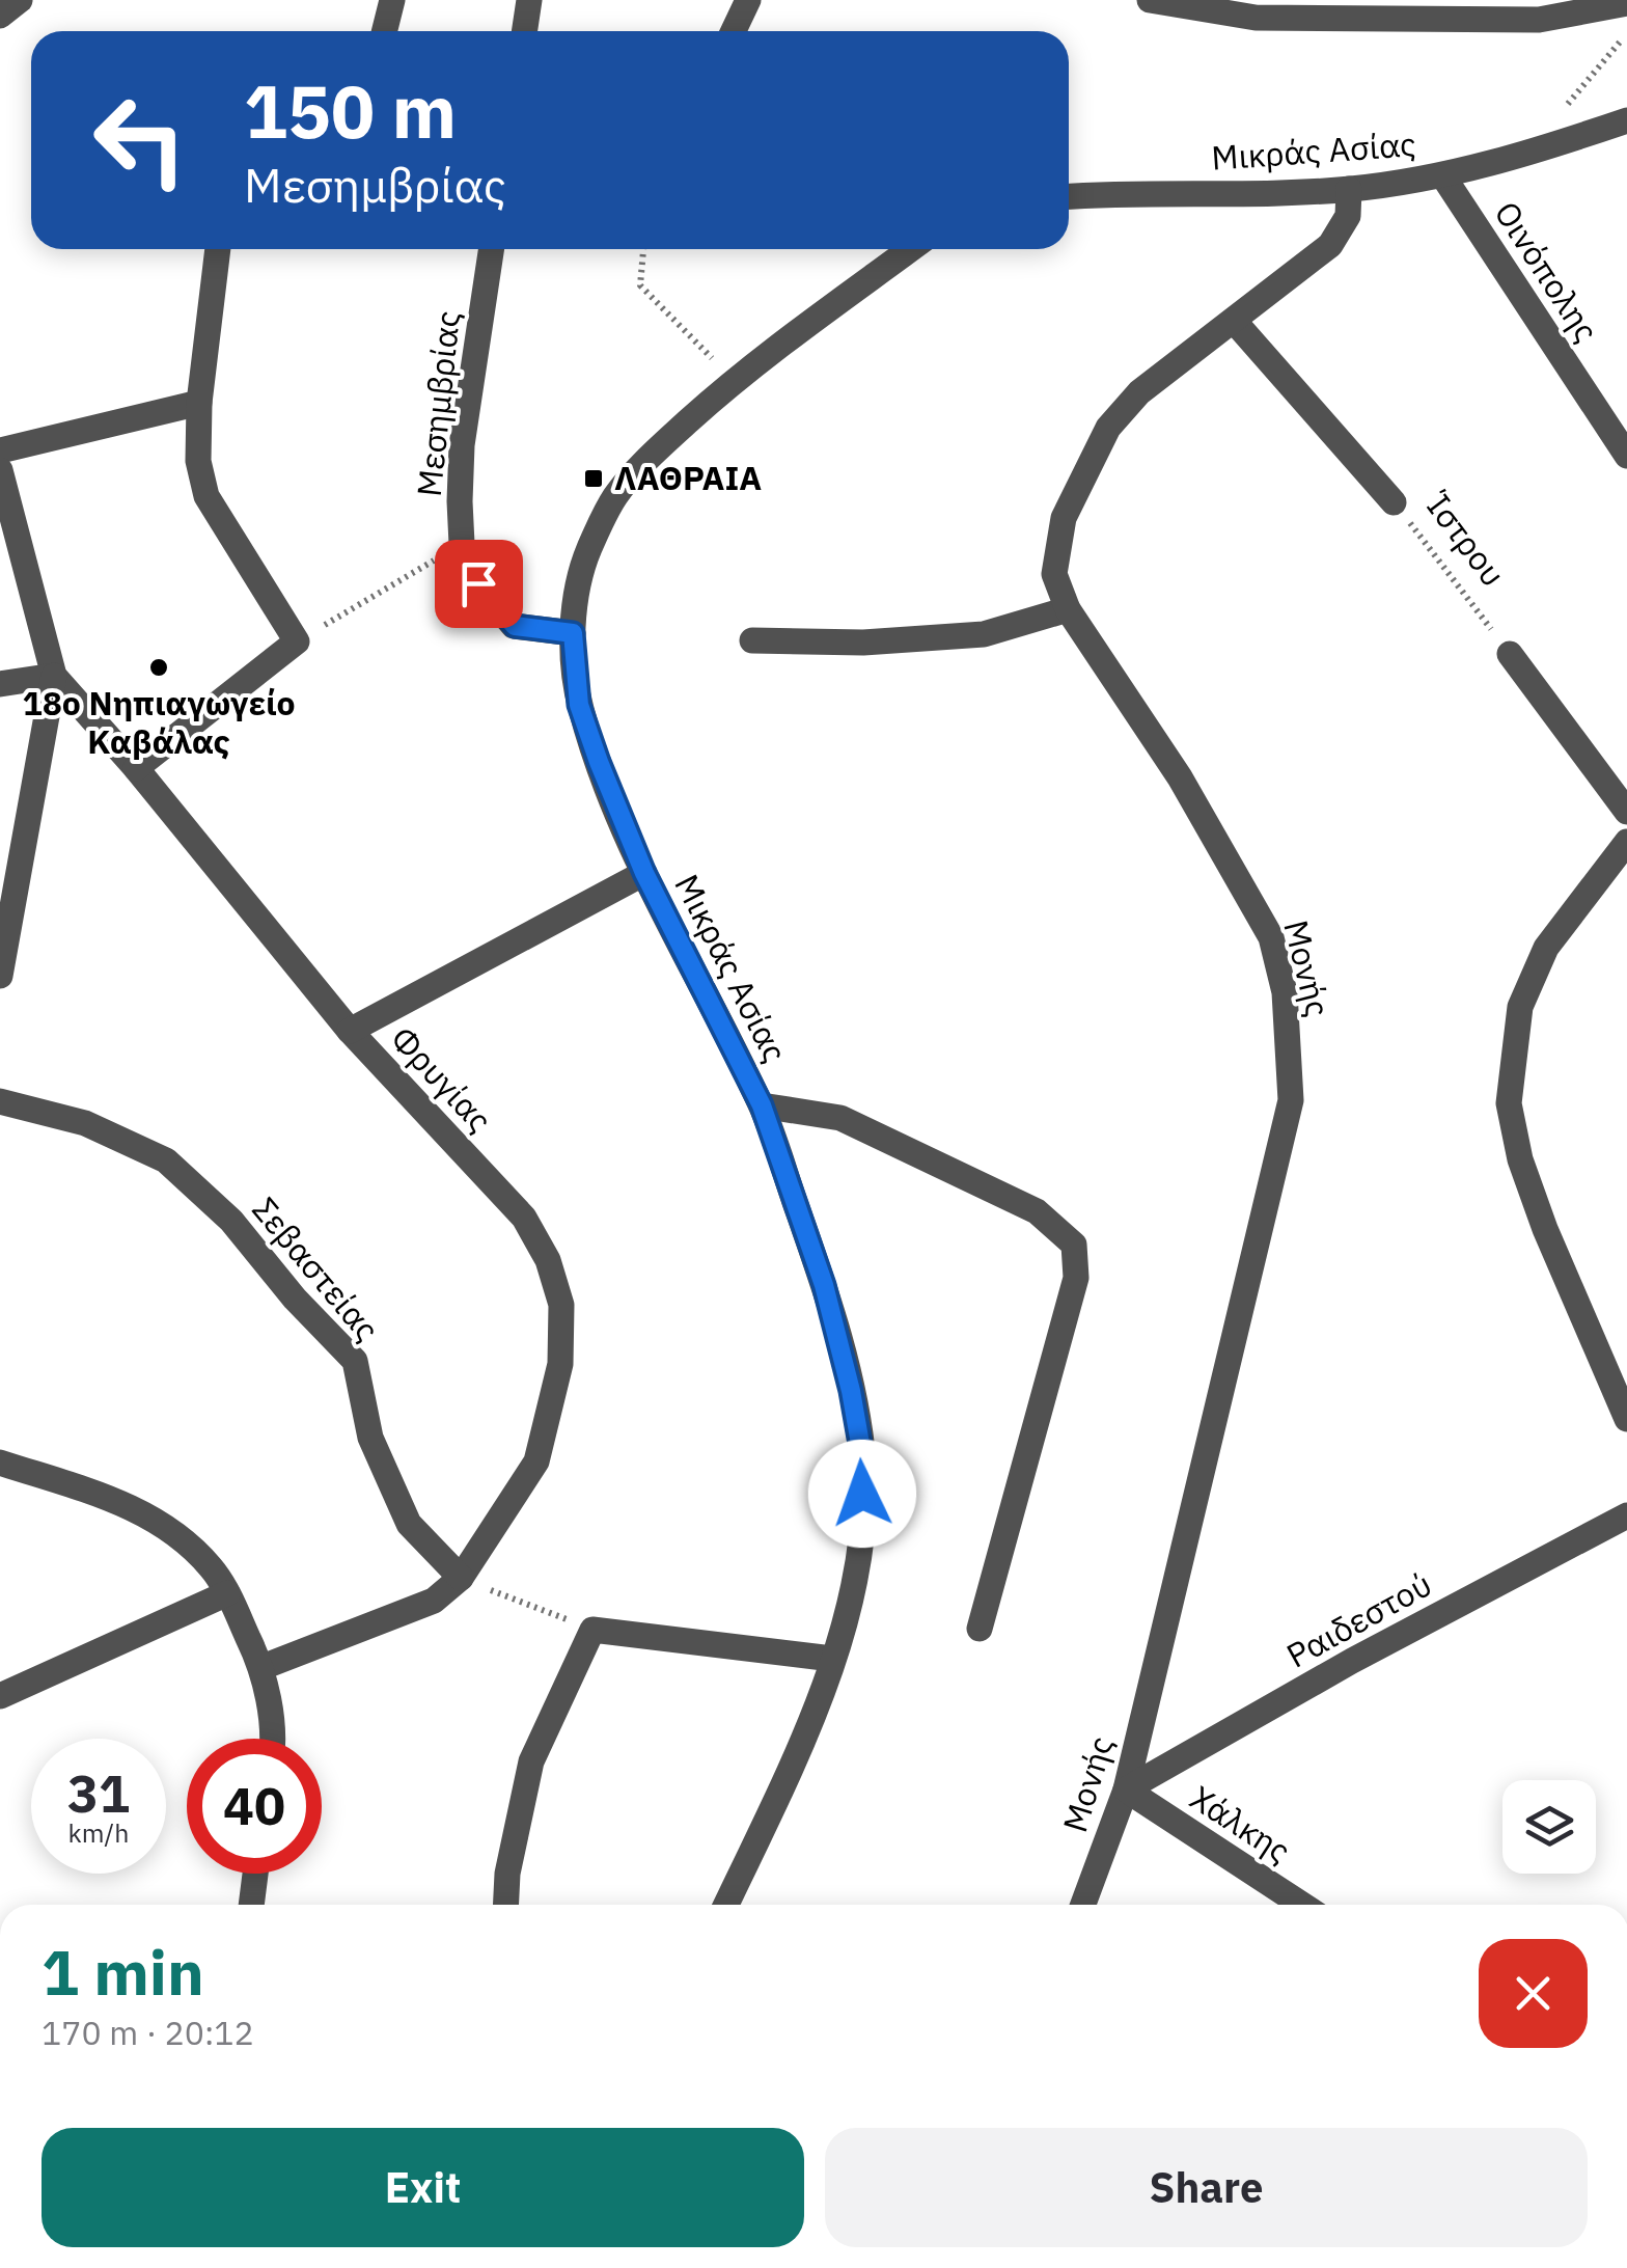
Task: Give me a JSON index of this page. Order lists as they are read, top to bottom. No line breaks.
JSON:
{"streets":{"street":["Μικράς Ασίας","Οινόπολης","Μεσημβρίας","Ίστρου","Μονής","Φρυγίας","Σεβαστείας","Ραιδεστού","Χάλκης"]},"crossings":[["Μικράς Ασίας","Οινόπολης"],["Μικράς Ασίας","Μεσημβρίας"],["Μικράς Ασίας","Μονής"],["Ίστρου","Μονής"],["Μονής","Ραιδεστού"],["Μονής","Χάλκης"],["Φρυγίας","Σεβαστείας"],["Ραιδεστού","Χάλκης"]],"places":{"transit":["ΛΑΘΡΑΙΑ"],"other":["18ο Νηπιαγωγείο Καβάλας"]},"page":{"turn":["150 m","Μεσημβρίας"],"speed":"31 km/h","limit":"40","heading":["1 min","170 m · 20:12"],"buttons":["Exit","Share"]}}
